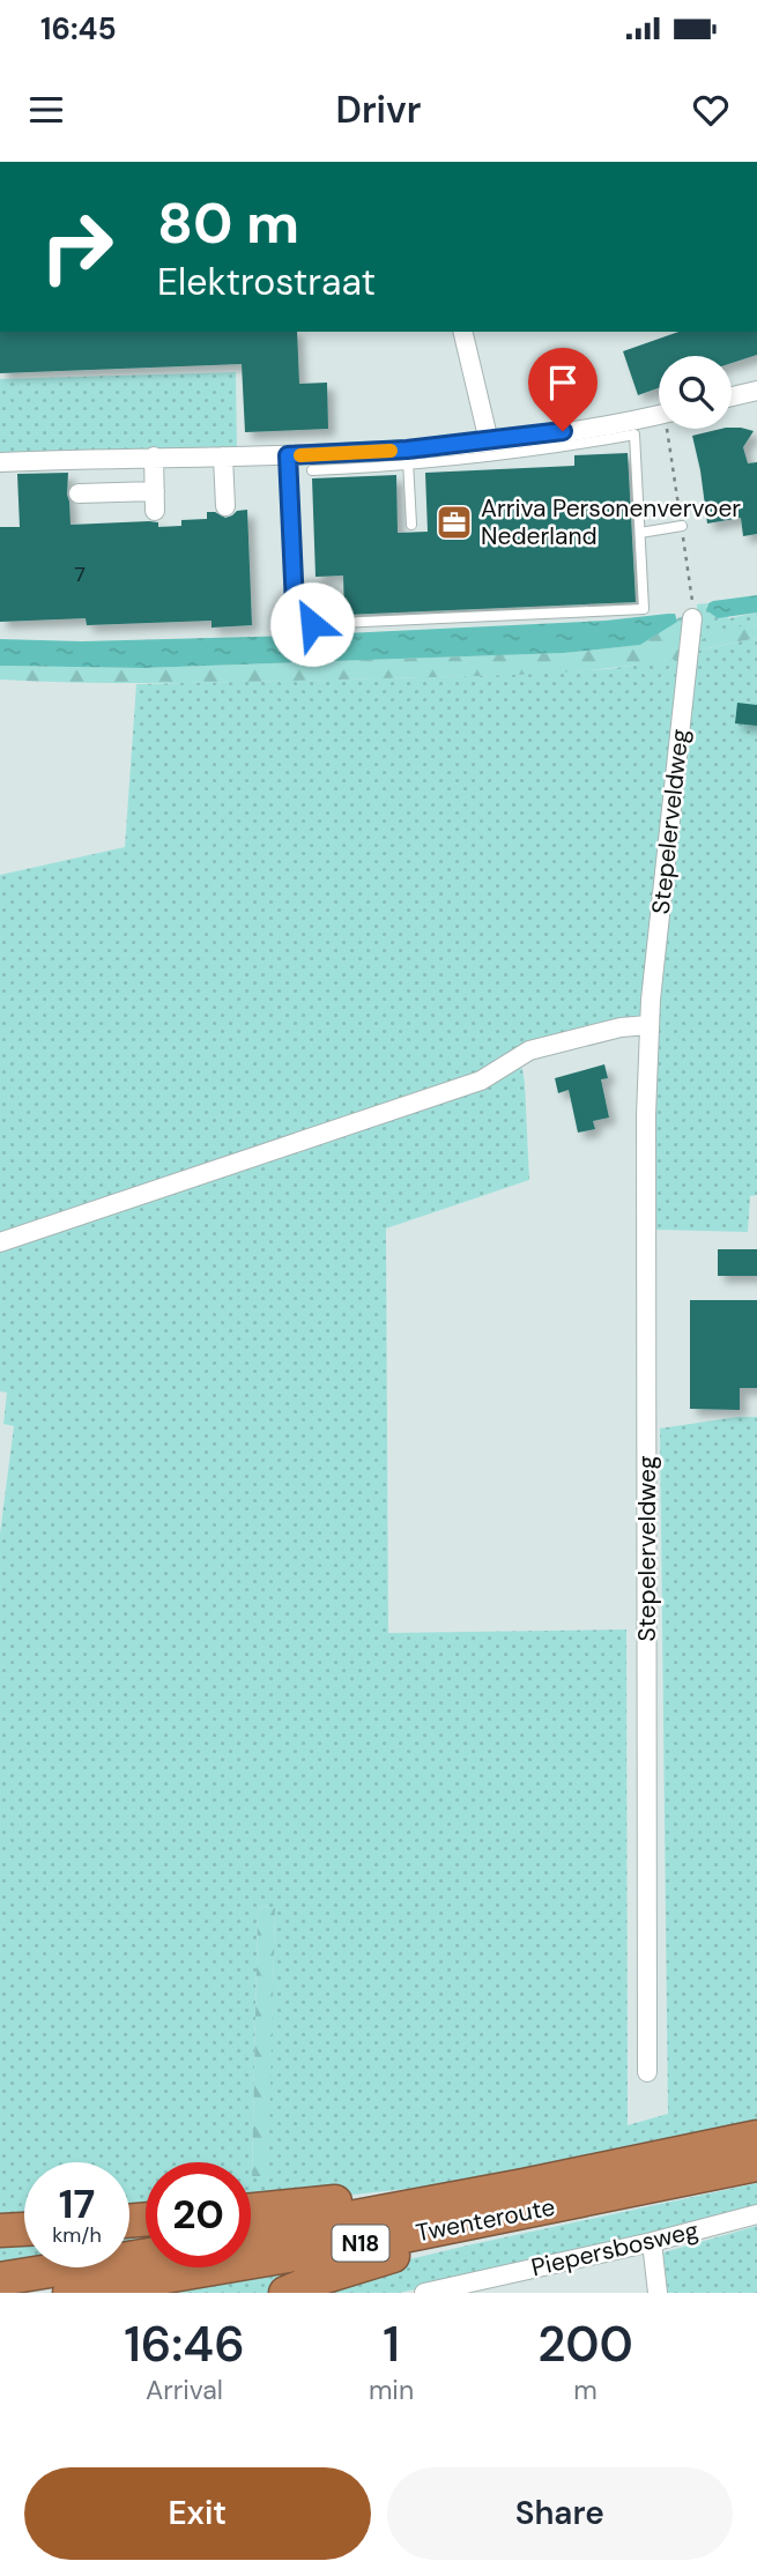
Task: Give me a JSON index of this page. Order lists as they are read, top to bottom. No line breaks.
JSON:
{"streets":{"highway":["Twenteroute","N18"],"street":["Stepelerveldweg","Piepersbosweg"]},"crossings":[["Twenteroute","N18"]],"places":{"office":["Arriva Personenvervoer Nederland"]},"house_numbers":["7"],"page":{"status":"16:45","header":"Drivr","turn":["80 m","Elektrostraat"],"speed":"17 km/h","limit":"20","eta":["16:46","Arrival","1","min","200","m"],"buttons":["Exit","Share"]}}
